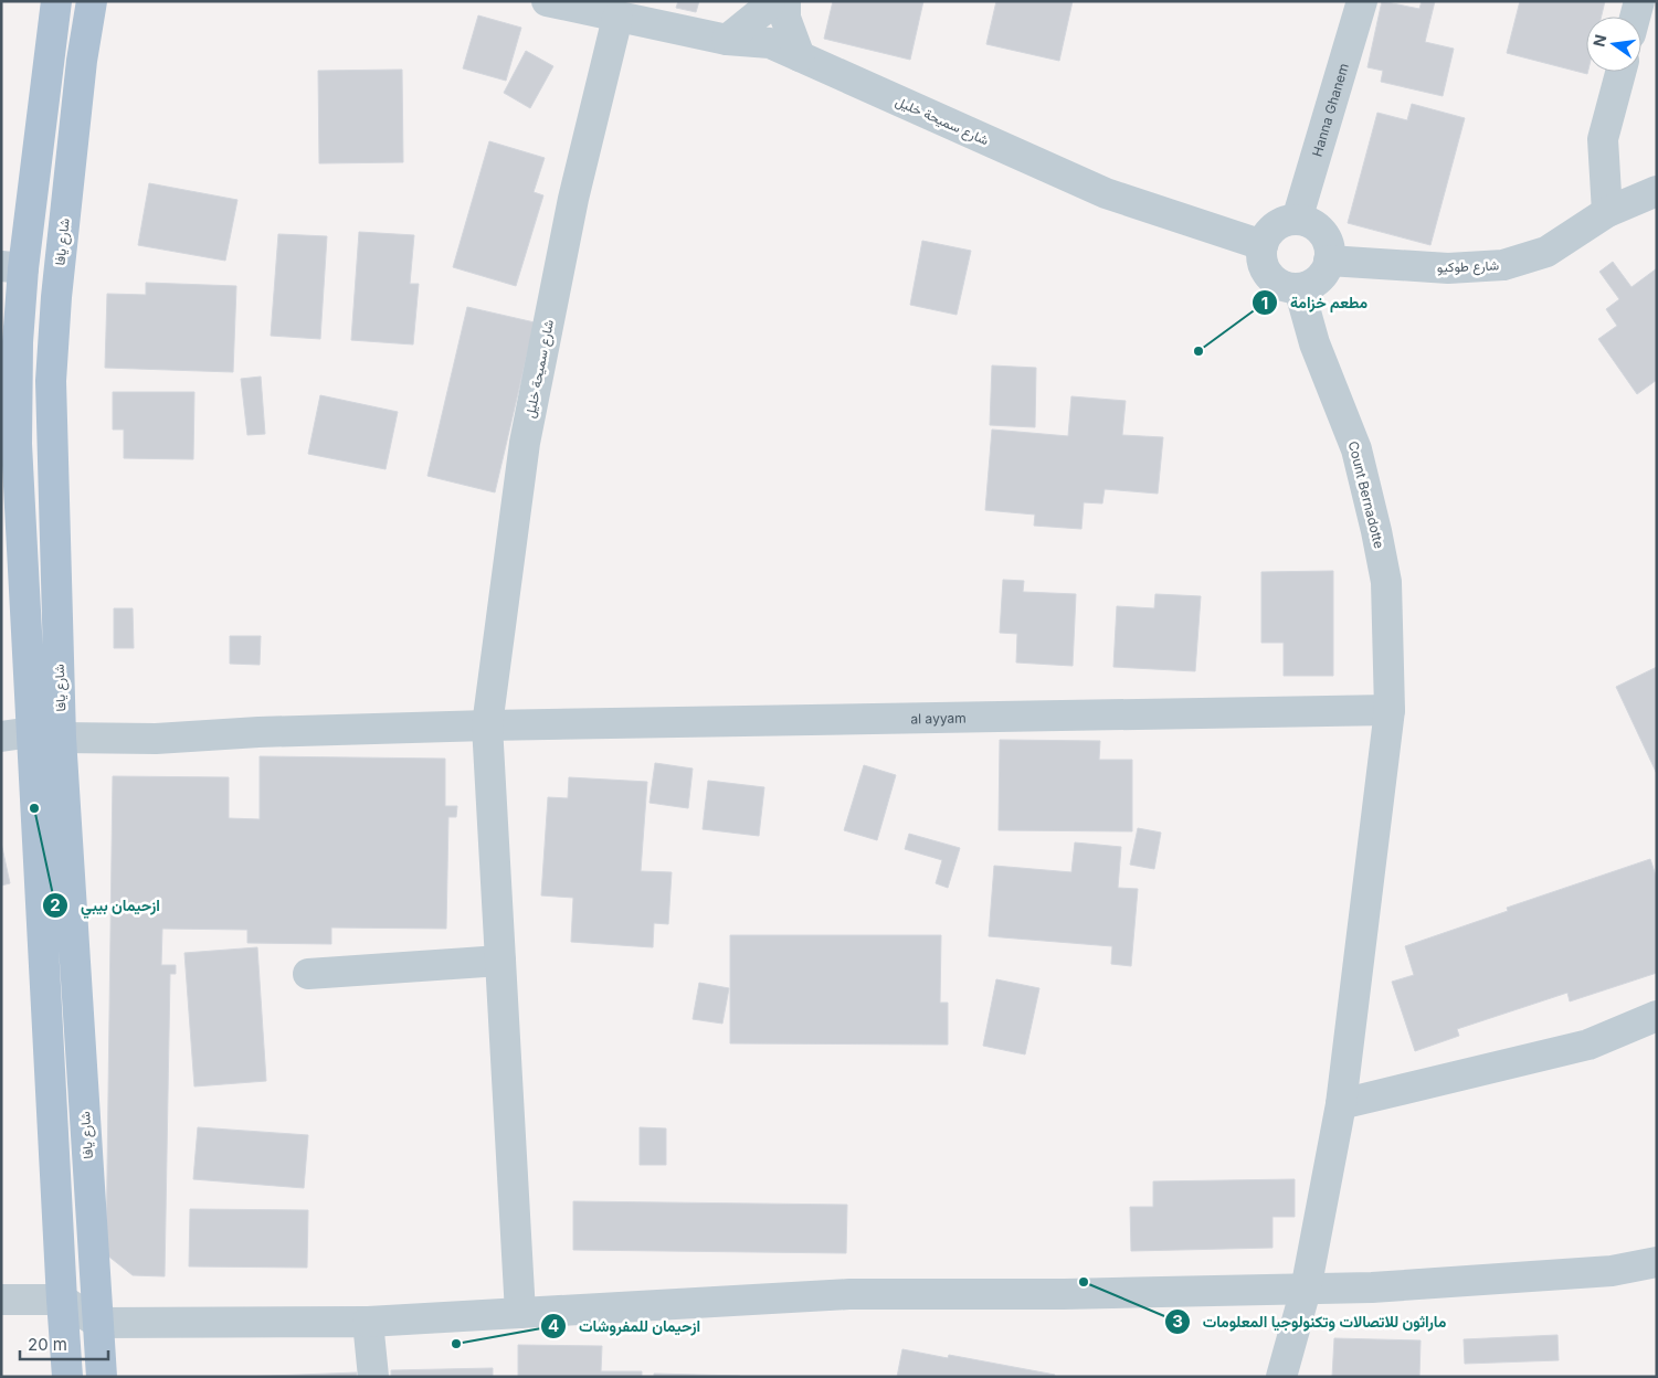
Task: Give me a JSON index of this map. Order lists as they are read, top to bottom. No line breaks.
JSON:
{"streets":{"main road":["شارع يافا"],"street":["Hanna Ghanem","شارع سميحة خليل","شارع طوكيو","Count Bernadotte","al ayyam"]},"crossings":[["Hanna Ghanem","شارع سميحة خليل"],["Hanna Ghanem","شارع طوكيو"],["Hanna Ghanem","Count Bernadotte"],["شارع سميحة خليل","شارع طوكيو"],["شارع سميحة خليل","Count Bernadotte"],["شارع سميحة خليل","al ayyam"],["شارع يافا","al ayyam"],["شارع طوكيو","Count Bernadotte"],["Count Bernadotte","al ayyam"]],"places":["مطعم خزامة","ازحيمان بيبي","ماراثون للاتصالات وتكنولوجيا المعلومات","ازحيمان للمفروشات"],"scale_bar":"20 m","north":"left"}
